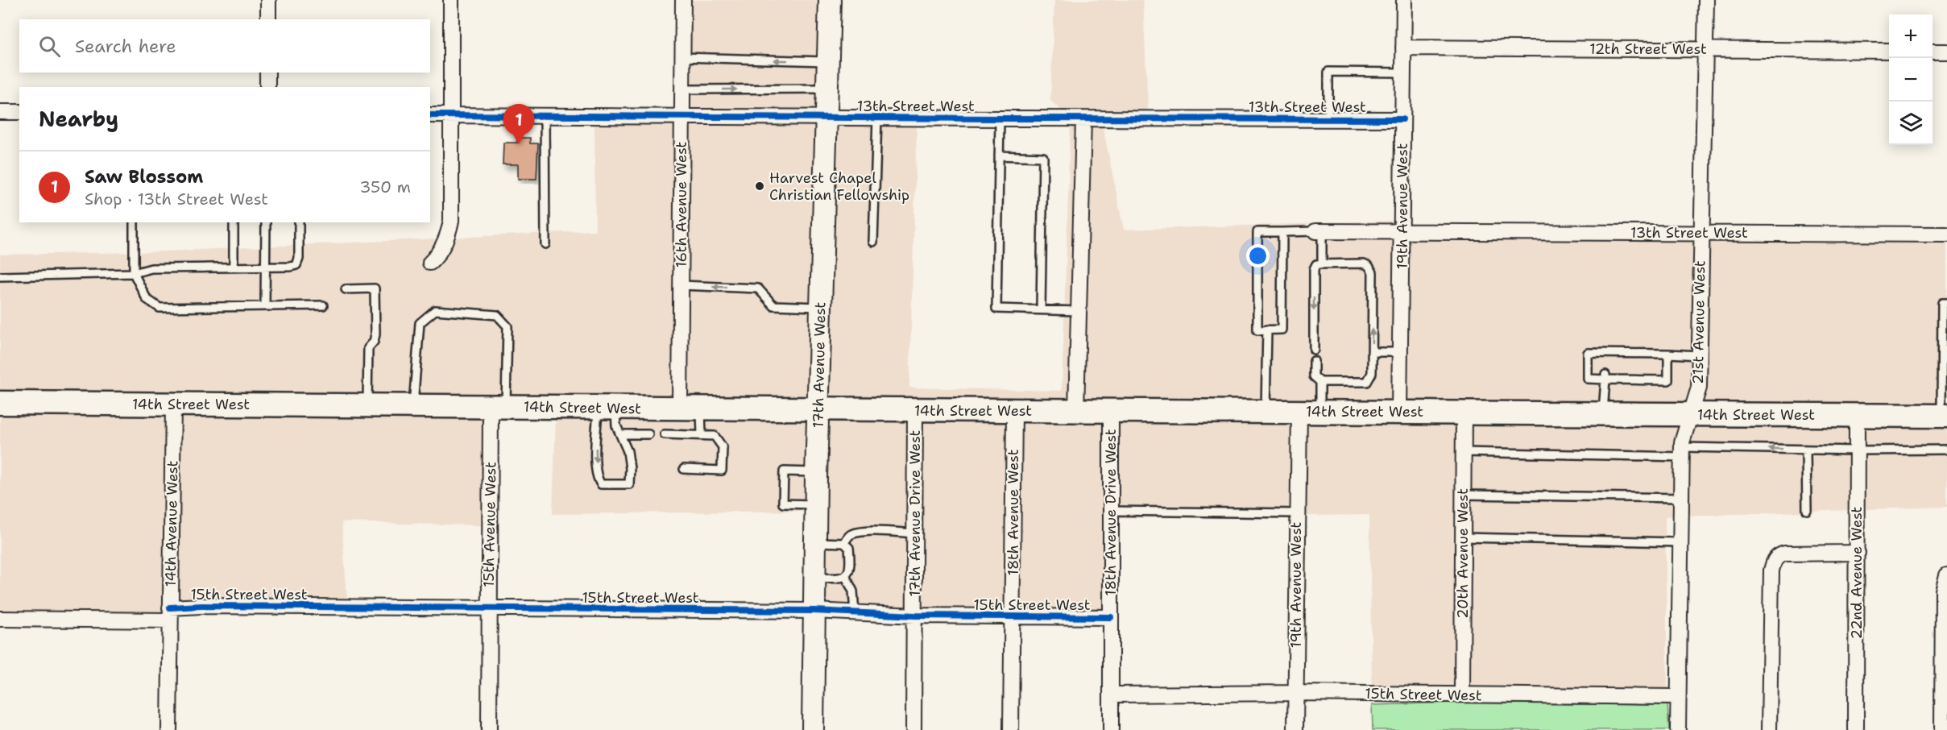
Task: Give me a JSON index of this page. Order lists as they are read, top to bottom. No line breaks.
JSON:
{"streets":{"main road":["14th Street West"],"street":["12th Street West","13th Street West","16th Avenue West","19th Avenue West","21st Avenue West","17th Avenue West","18th Avenue West","18th Avenue Drive West","17th Avenue Drive West","14th Avenue West","15th Avenue West","20th Avenue West","22nd Avenue West","15th Street West"]},"crossings":[["12th Street West","19th Avenue West"],["12th Street West","21st Avenue West"],["13th Street West","16th Avenue West"],["13th Street West","19th Avenue West"],["13th Street West","21st Avenue West"],["13th Street West","17th Avenue West"],["16th Avenue West","14th Street West"],["19th Avenue West","14th Street West"],["19th Avenue West","15th Street West"],["21st Avenue West","14th Street West"],["21st Avenue West","15th Street West"],["17th Avenue West","14th Street West"],["17th Avenue West","15th Street West"],["14th Street West","18th Avenue West"],["14th Street West","18th Avenue Drive West"],["14th Street West","17th Avenue Drive West"],["14th Street West","14th Avenue West"],["14th Street West","15th Avenue West"],["14th Street West","20th Avenue West"],["14th Street West","22nd Avenue West"],["18th Avenue West","15th Street West"],["18th Avenue Drive West","15th Street West"],["17th Avenue Drive West","15th Street West"],["14th Avenue West","15th Street West"],["15th Avenue West","15th Street West"],["20th Avenue West","15th Street West"]],"places":["Harvest Chapel Christian Fellowship"],"page":{"map_buttons":["+","−"],"search":"Search here","heading":"Nearby","pins":"1","list":[{"mark":"1","name":"Saw Blossom","note":"Shop · 13th Street West","value":"350 m"}]}}
